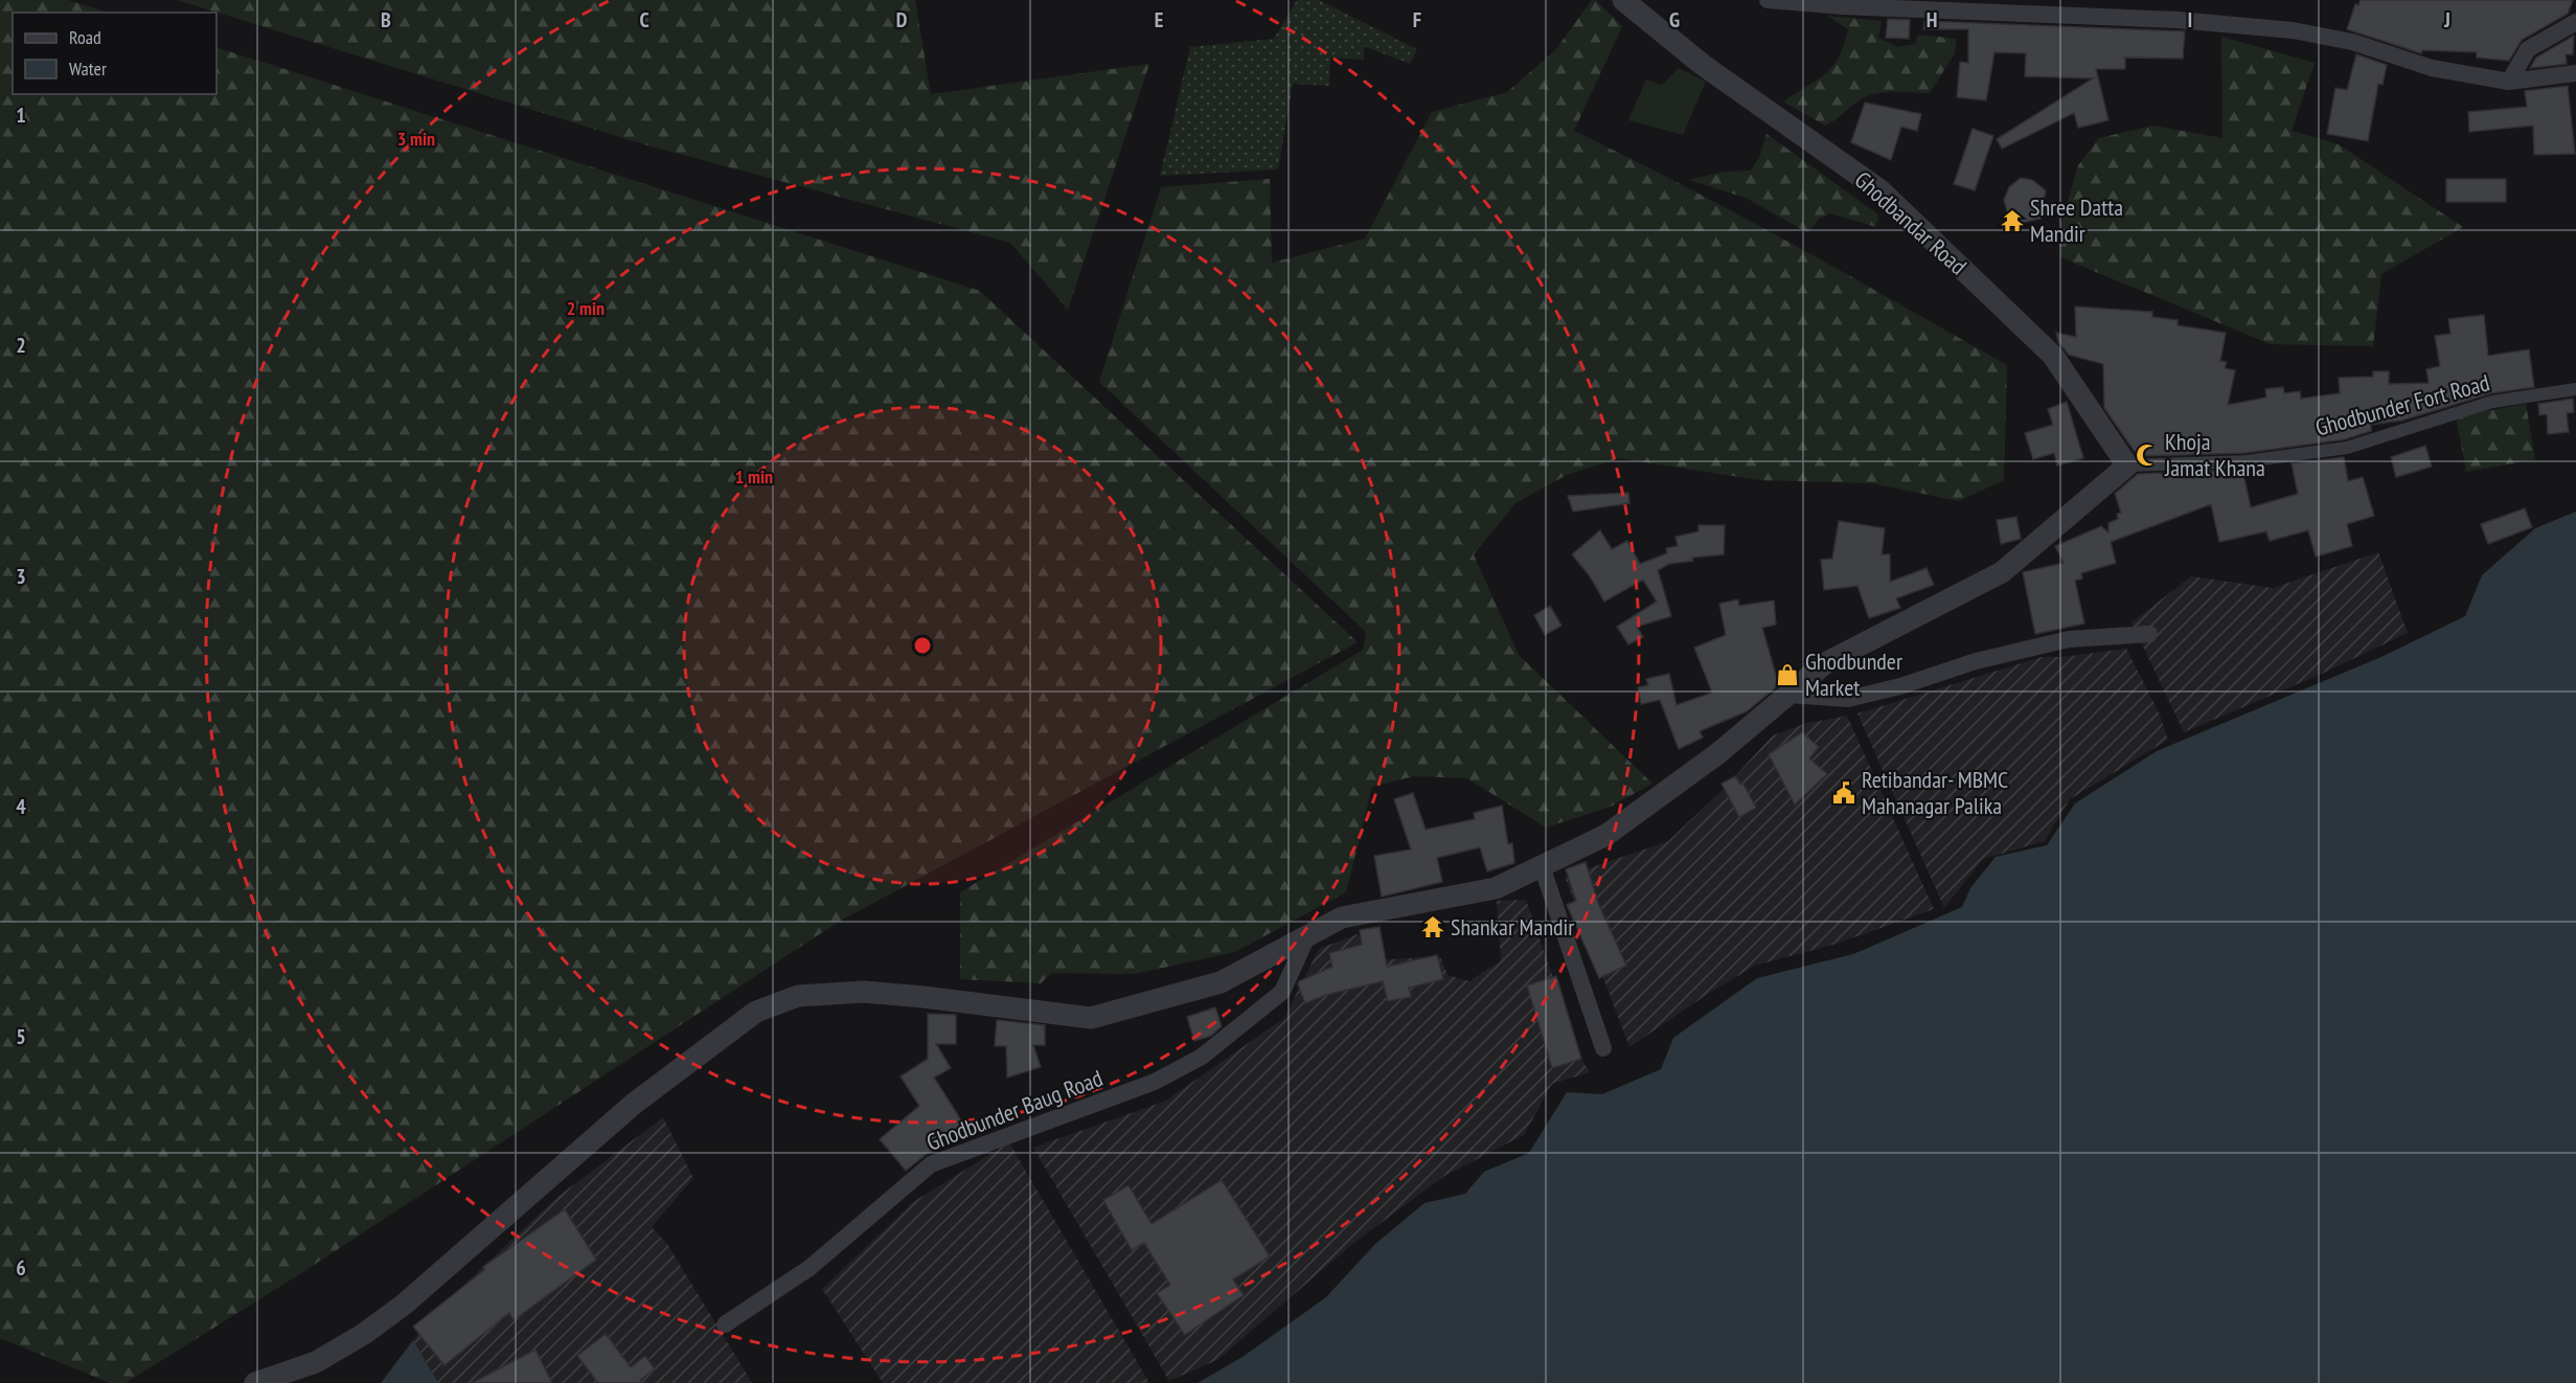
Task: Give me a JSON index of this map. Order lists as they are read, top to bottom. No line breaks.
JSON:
{"streets":{"street":["Ghodbandar Road","Ghodbunder Fort Road","Ghodbunder Baug Road"]},"crossings":[["Ghodbandar Road","Ghodbunder Fort Road"]],"places":{"temple":["Shree Datta Mandir","Shankar Mandir"],"mosque":["Khoja Jamat Khana"],"shop":["Ghodbunder Market"],"public building":["Retibandar- MBMC Mahanagar Palika"]},"legend":["Road","Water"],"grid":{"columns":["B","C","D","E","F","G","H","I","J"],"rows":["1","2","3","4","5","6"]},"rings":["3 min","2 min","1 min"]}
